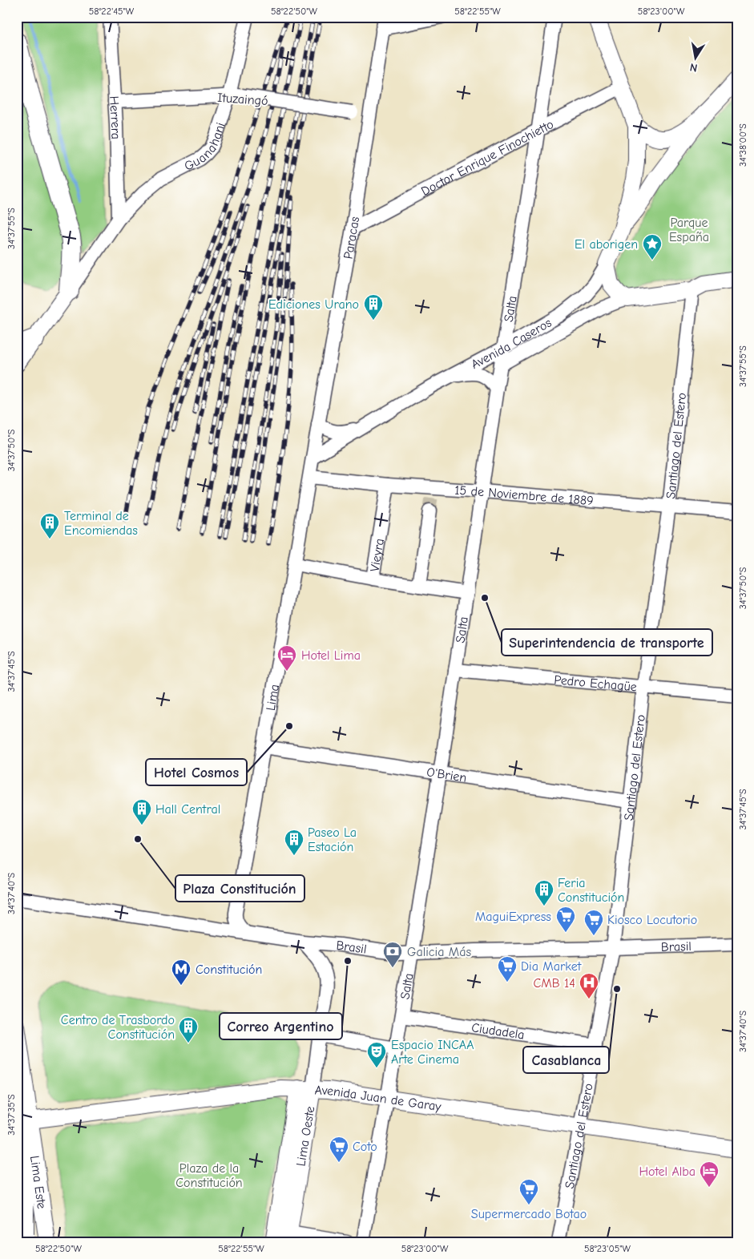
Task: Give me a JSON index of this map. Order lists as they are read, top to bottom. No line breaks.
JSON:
{"streets":{"main road":["Avenida Caseros","Avenida Juan de Garay","Lima Oeste","Lima Este"],"street":["Ituzaingó","Herrera","Guanahani","Doctor Enrique Finochietto","Paracas","Salta","Santiago del Estero","15 de Noviembre de 1889","Vieyra","Pedro Echagüe","Lima","O'Brien","Brasil","Ciudadela"]},"crossings":[["Ituzaingó","Herrera"],["Ituzaingó","Guanahani"],["Ituzaingó","Paracas"],["Herrera","Guanahani"],["Doctor Enrique Finochietto","Paracas"],["Doctor Enrique Finochietto","Salta"],["Paracas","Avenida Caseros"],["Paracas","Lima"],["Salta","Avenida Caseros"],["Salta","15 de Noviembre de 1889"],["Salta","Pedro Echagüe"],["Salta","O'Brien"],["Salta","Brasil"],["Salta","Ciudadela"],["Salta","Avenida Juan de Garay"],["Avenida Caseros","Santiago del Estero"],["Avenida Caseros","Lima"],["Santiago del Estero","15 de Noviembre de 1889"],["Santiago del Estero","Pedro Echagüe"],["Santiago del Estero","O'Brien"],["Santiago del Estero","Brasil"],["Santiago del Estero","Ciudadela"],["Santiago del Estero","Avenida Juan de Garay"],["15 de Noviembre de 1889","Vieyra"],["15 de Noviembre de 1889","Lima"],["Lima","O'Brien"],["Lima","Brasil"],["Brasil","Lima Oeste"],["Avenida Juan de Garay","Lima Oeste"],["Avenida Juan de Garay","Lima Este"]],"parks":["Parque España","Plaza de la Constitución"],"places":{"place":["El aborigen"],"building":["Ediciones Urano","Terminal de Encomiendas","Hall Central","Paseo La Estación","Feria Constitución","Centro de Trasbordo Constitución"],"other":["Superintendencia de transporte","Hotel Cosmos","Plaza Constitución","Correo Argentino","Casablanca"],"hotel":["Hotel Lima","Hotel Alba"],"supermarket":["MaguiExpress","Kiosco Locutorio","Dia Market","Coto","Supermercado Botao"],"bank":["Galicia Más"],"metro station":["Constitución"],"hospital":["CMB 14"],"theatre":["Espacio INCAA Arte Cinema"]},"north":"bottom","coordinates":["58°22'45\"W","58°22'50\"W","58°22'55\"W","58°23'00\"W","34°38'00\"S","34°37'55\"S","34°37'50\"S","34°37'45\"S","34°37'40\"S","34°37'35\"S","58°23'05\"W"]}
